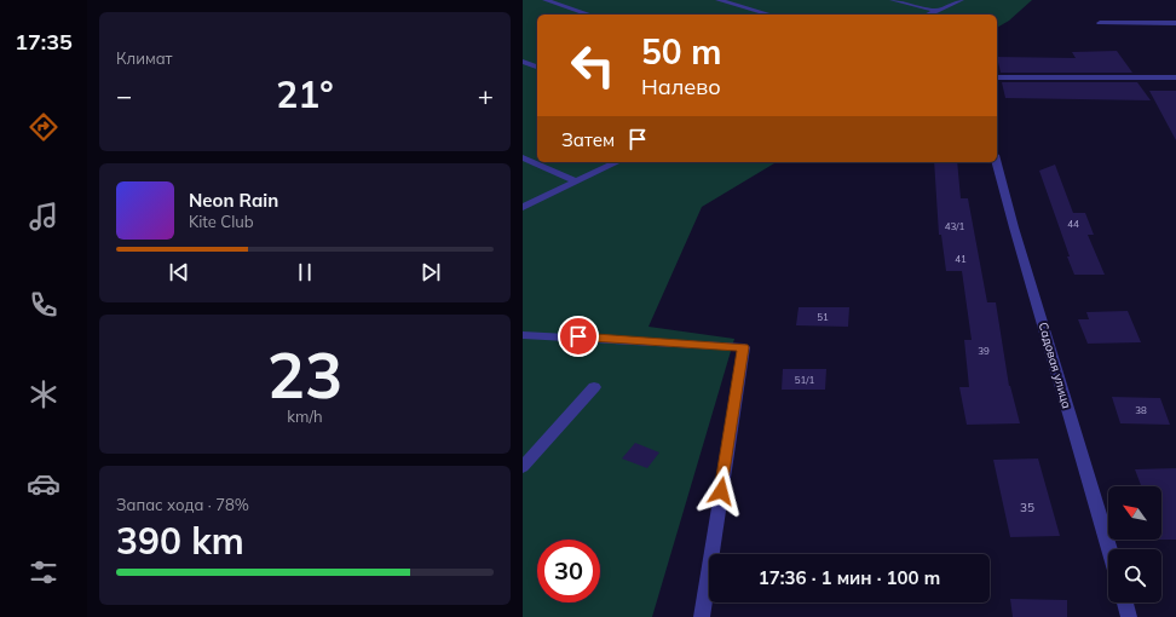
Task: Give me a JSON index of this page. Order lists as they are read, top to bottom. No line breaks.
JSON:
{"streets":{"street":["Садовая улица"]},"house_numbers":["44","43/1","41","51","39","51/1","38","35"],"north":"top left","page":{"tabs":"17:35","tile":["Климат",["23","km/h"],["Запас хода · 78%","390 km"]],"turn":["50 m","Налево"],"heat":["−","21°","+"],"then":"Затем","song":["Neon Rain","Kite Club"],"limit":"30","trip":"17:36 · 1 мин · 100 m"}}
